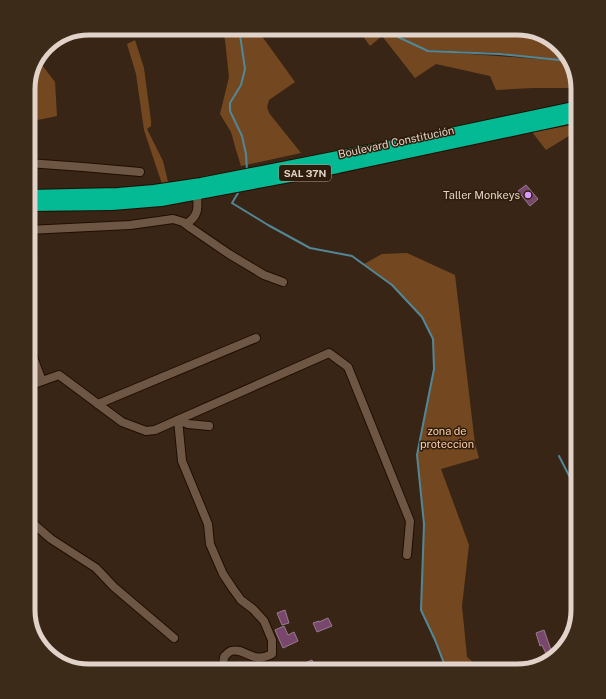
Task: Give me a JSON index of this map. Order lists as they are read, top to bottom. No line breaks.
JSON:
{"streets":{"highway":["Boulevard Constitución","SAL 37N"]},"parks":["zona de proteccion"],"places":["Taller Monkeys"]}
